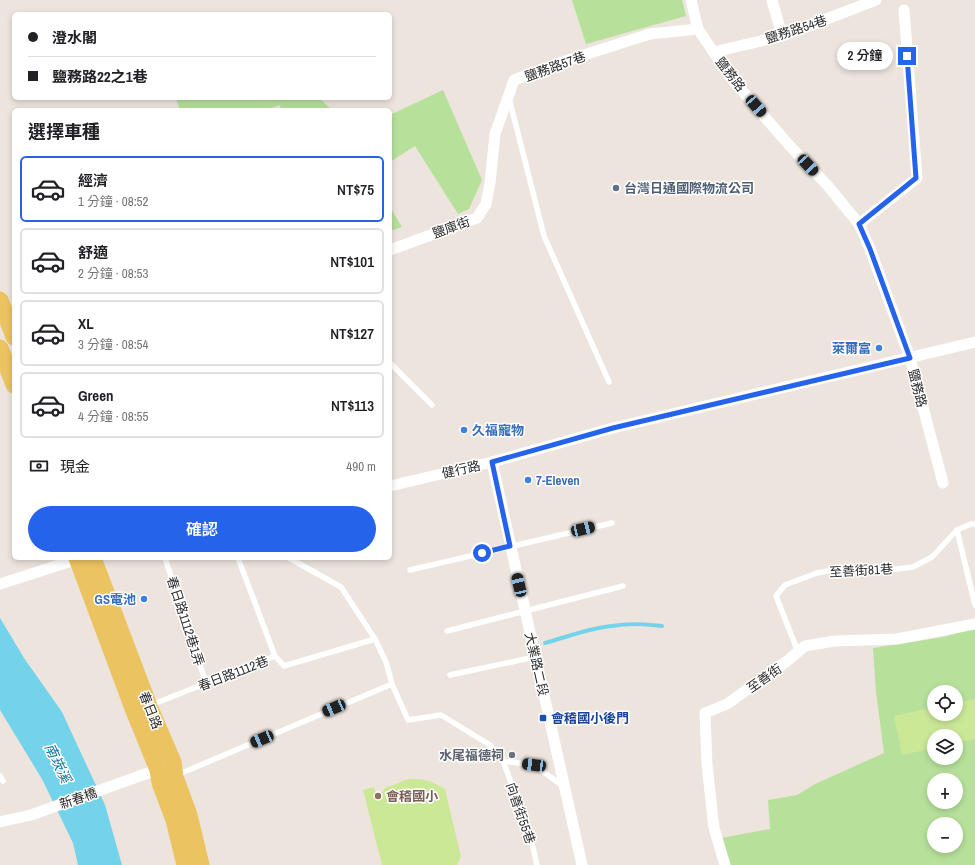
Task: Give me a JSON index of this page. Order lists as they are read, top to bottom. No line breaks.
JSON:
{"streets":{"main road":["春日路"],"street":["鹽務路54巷","鹽務路57巷","鹽務路","鹽庫街","健行路","大業路二段","至善街","新春橋"],"lane":["至善街81巷","春日路1112巷1弄","春日路1112巷","向善街55巷"]},"crossings":[["鹽務路54巷","鹽務路"],["鹽務路57巷","鹽務路"],["鹽務路57巷","鹽庫街"],["鹽務路","健行路"],["健行路","大業路二段"],["至善街81巷","至善街"],["春日路1112巷1弄","春日路1112巷"],["春日路1112巷","春日路"],["春日路","新春橋"]],"water":["南崁溪"],"places":{"other":["台灣日通國際物流公司","萊爾富","久福寵物","7-Eleven","GS電池","水尾福德祠","會稽國小"],"transit":["會稽國小後門"]},"page":{"banner":["澄水閣","鹽務路22之1巷"],"bubble":"2 分鐘","heading":"選擇車種","list":[{"name":"經濟","note":"1 分鐘 · 08:52","value":"NT$75"},{"name":"舒適","note":"2 分鐘 · 08:53","value":"NT$101"},{"name":"XL","note":"3 分鐘 · 08:54","value":"NT$127"},{"name":"Green","note":"4 分鐘 · 08:55","value":"NT$113"}],"pay":["現金","490 m"],"buttons":"確認","map_buttons":["+","−"]}}
